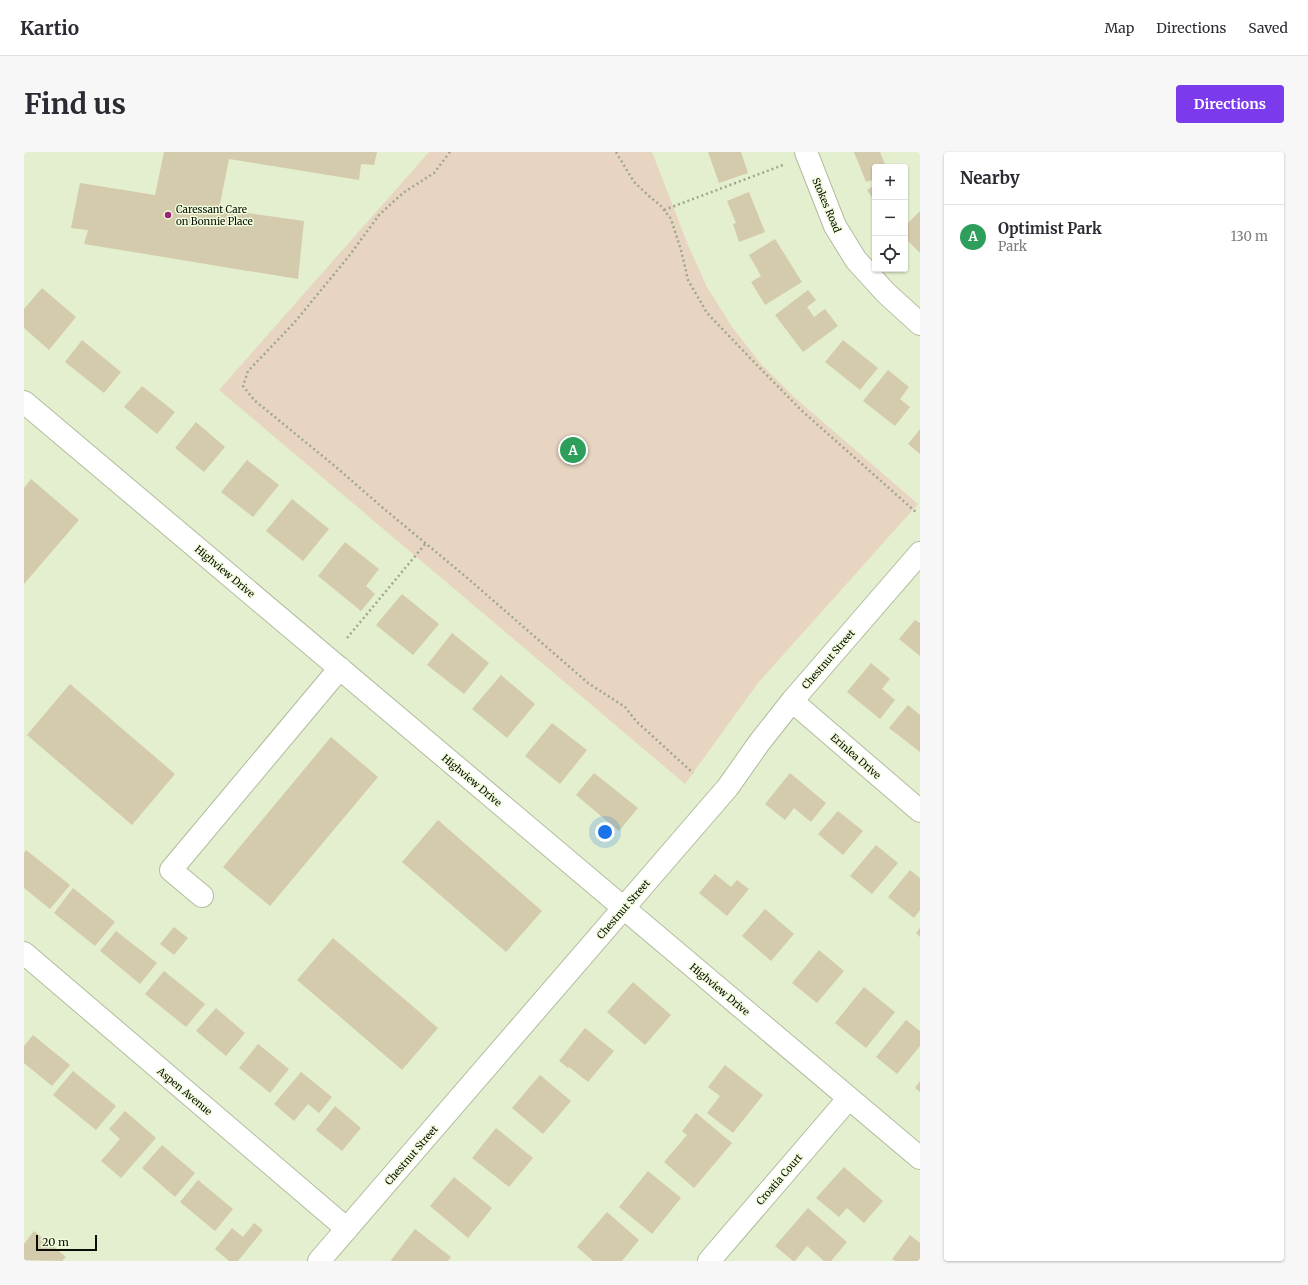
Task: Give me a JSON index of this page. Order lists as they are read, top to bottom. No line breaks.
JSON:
{"streets":{"street":["Stokes Road","Highview Drive","Chestnut Street","Erinlea Drive","Aspen Avenue","Croatia Court"]},"crossings":[["Highview Drive","Chestnut Street"],["Highview Drive","Croatia Court"],["Chestnut Street","Erinlea Drive"],["Chestnut Street","Aspen Avenue"]],"places":["Caressant Care on Bonnie Place"],"scale_bar":"20 m","page":{"header":"Kartio","nav":["Map","Directions","Saved"],"buttons":"Directions","title":"Find us","heading":"Nearby","map_buttons":["+","−"],"list":[{"mark":"A","name":"Optimist Park","note":"Park","value":"130 m"}],"pins":"A","scale":"20 m"}}
